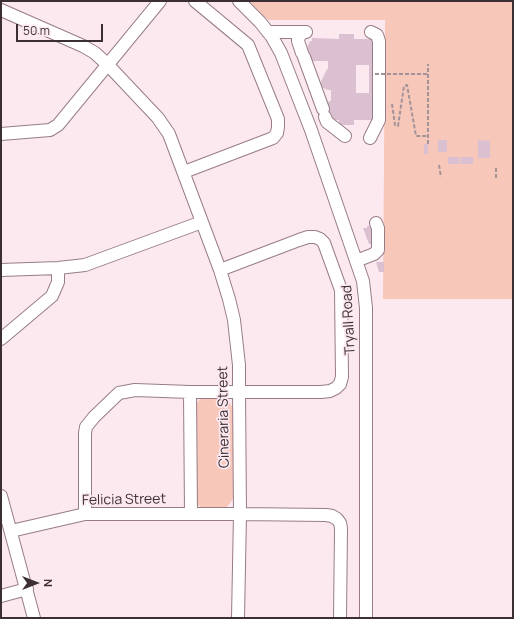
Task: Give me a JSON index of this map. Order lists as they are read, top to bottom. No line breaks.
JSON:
{"streets":{"street":["Tryall Road","Cineraria Street","Felicia Street"]},"crossings":[["Cineraria Street","Felicia Street"]],"scale_bar":"50 m","north":"right"}
